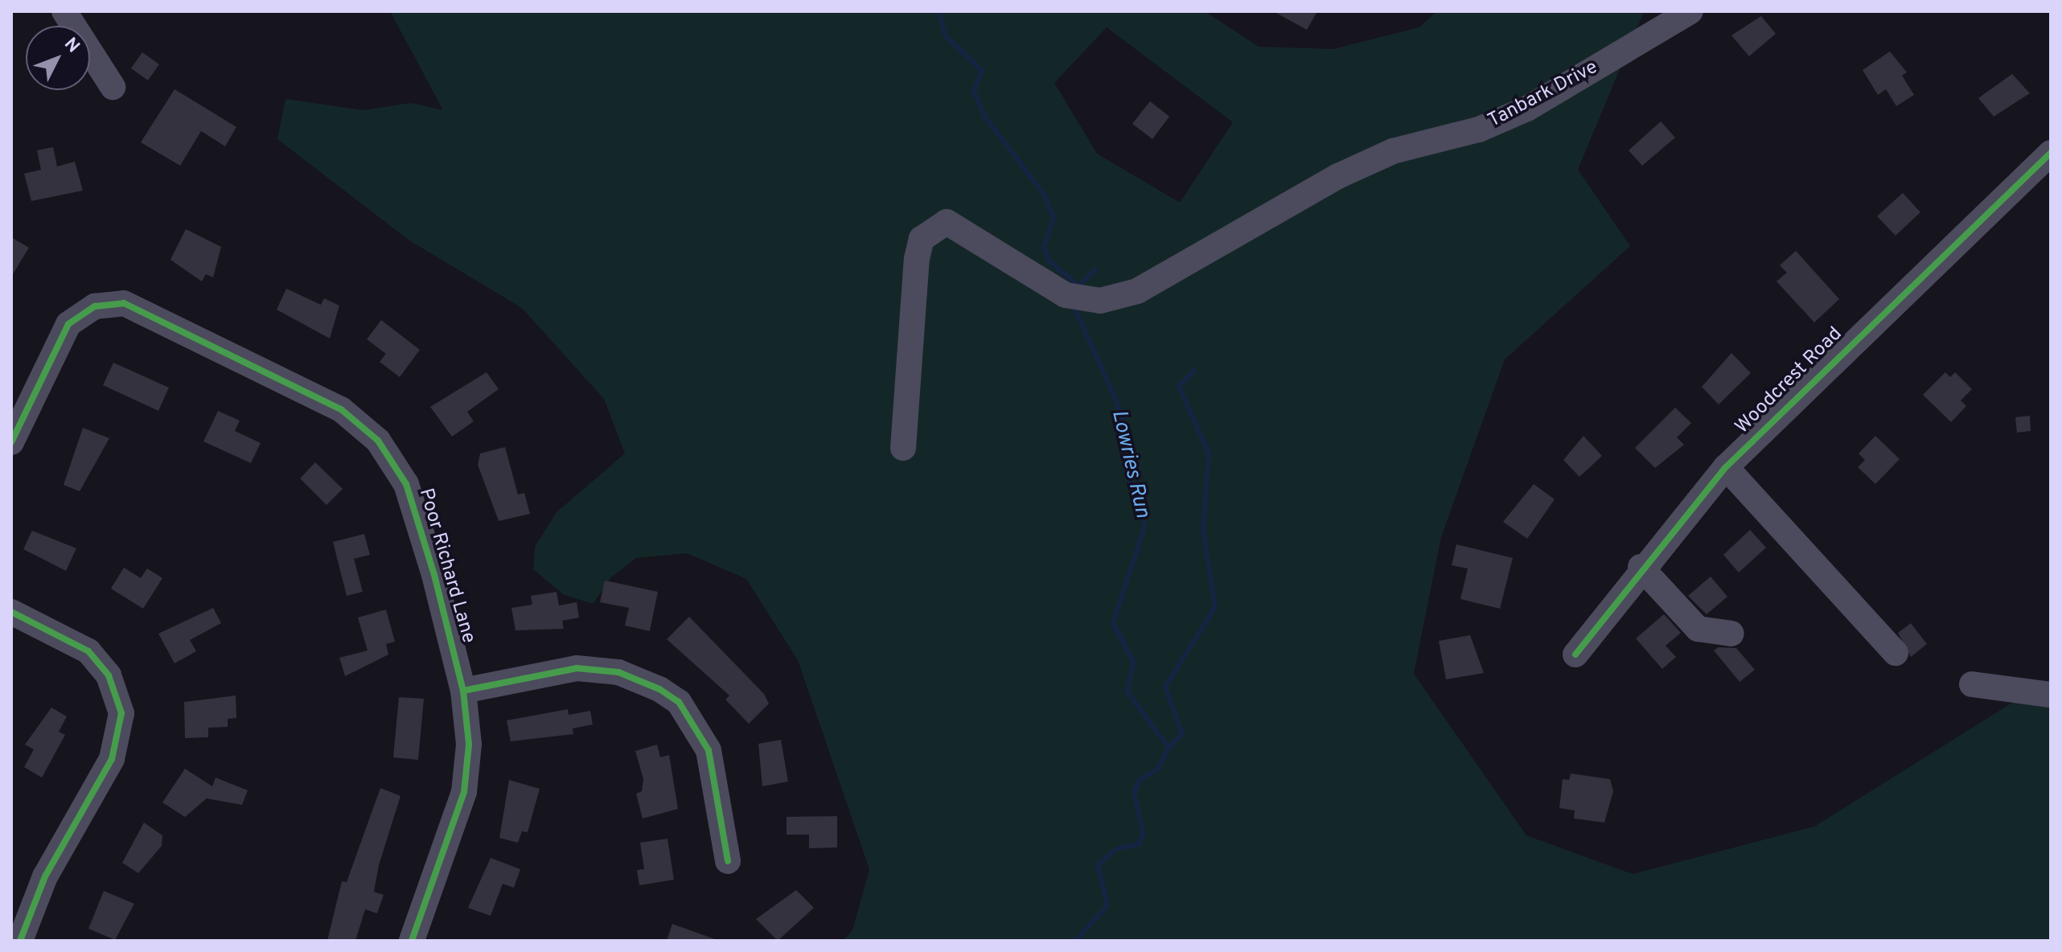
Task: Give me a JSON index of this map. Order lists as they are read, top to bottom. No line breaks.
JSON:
{"streets":{"street":["Tanbark Drive","Woodcrest Road","Poor Richard Lane"]},"water":["Lowries Run"],"north":"top right"}
